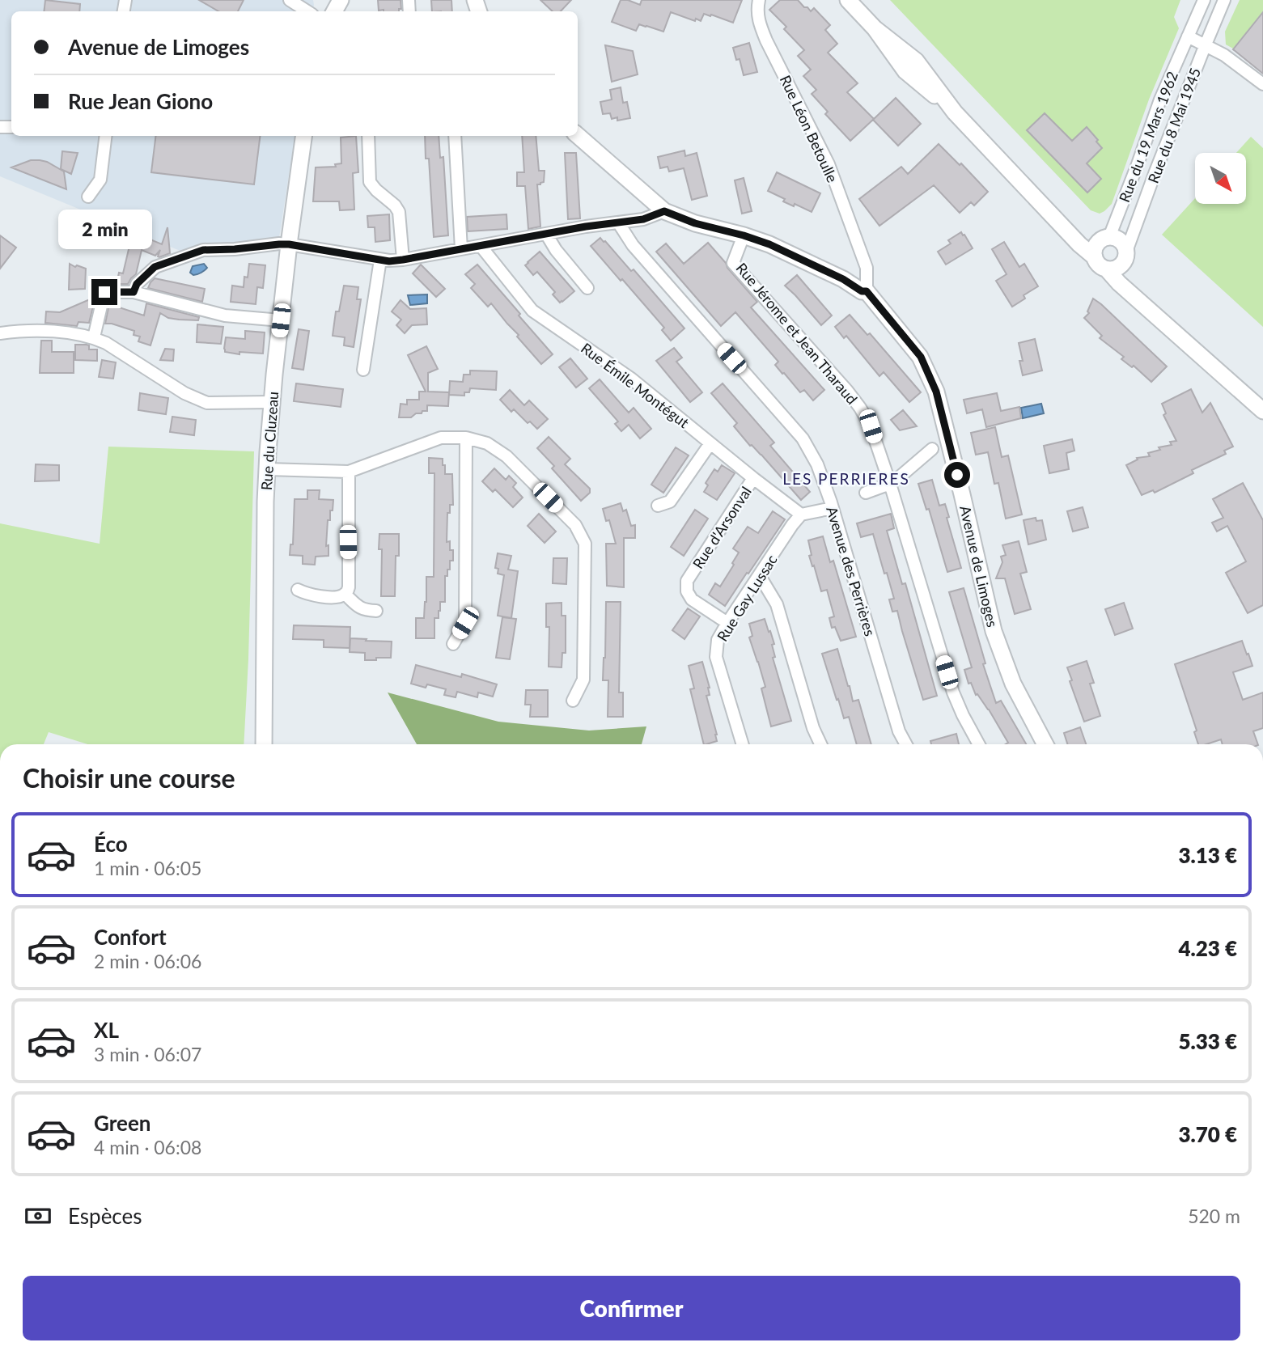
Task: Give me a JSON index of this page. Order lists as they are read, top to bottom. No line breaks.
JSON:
{"streets":{"main road":["Rue du Cluzeau","Avenue de Limoges"],"street":["Rue du 8 Mai 1945","Rue Léon Betoulle","Rue du 19 Mars 1962","Rue Jérome et Jean Tharaud","Rue Émile Montégut","Rue d'Arsonval","Avenue des Perrières","Rue Gay Lussac"]},"crossings":[["Rue du 8 Mai 1945","Rue du 19 Mars 1962"],["Rue Léon Betoulle","Avenue de Limoges"],["Rue Jérome et Jean Tharaud","Avenue de Limoges"],["Rue Émile Montégut","Rue d'Arsonval"],["Rue Émile Montégut","Rue Gay Lussac"],["Rue d'Arsonval","Rue Gay Lussac"]],"districts":["LES PERRIERES"],"north":"bottom right","page":{"banner":["Avenue de Limoges","Rue Jean Giono"],"bubble":"2 min","heading":"Choisir une course","list":[{"name":"Éco","note":"1 min · 06:05","value":"3.13 €"},{"name":"Confort","note":"2 min · 06:06","value":"4.23 €"},{"name":"XL","note":"3 min · 06:07","value":"5.33 €"},{"name":"Green","note":"4 min · 06:08","value":"3.70 €"}],"pay":["Espèces","520 m"],"buttons":"Confirmer"}}
